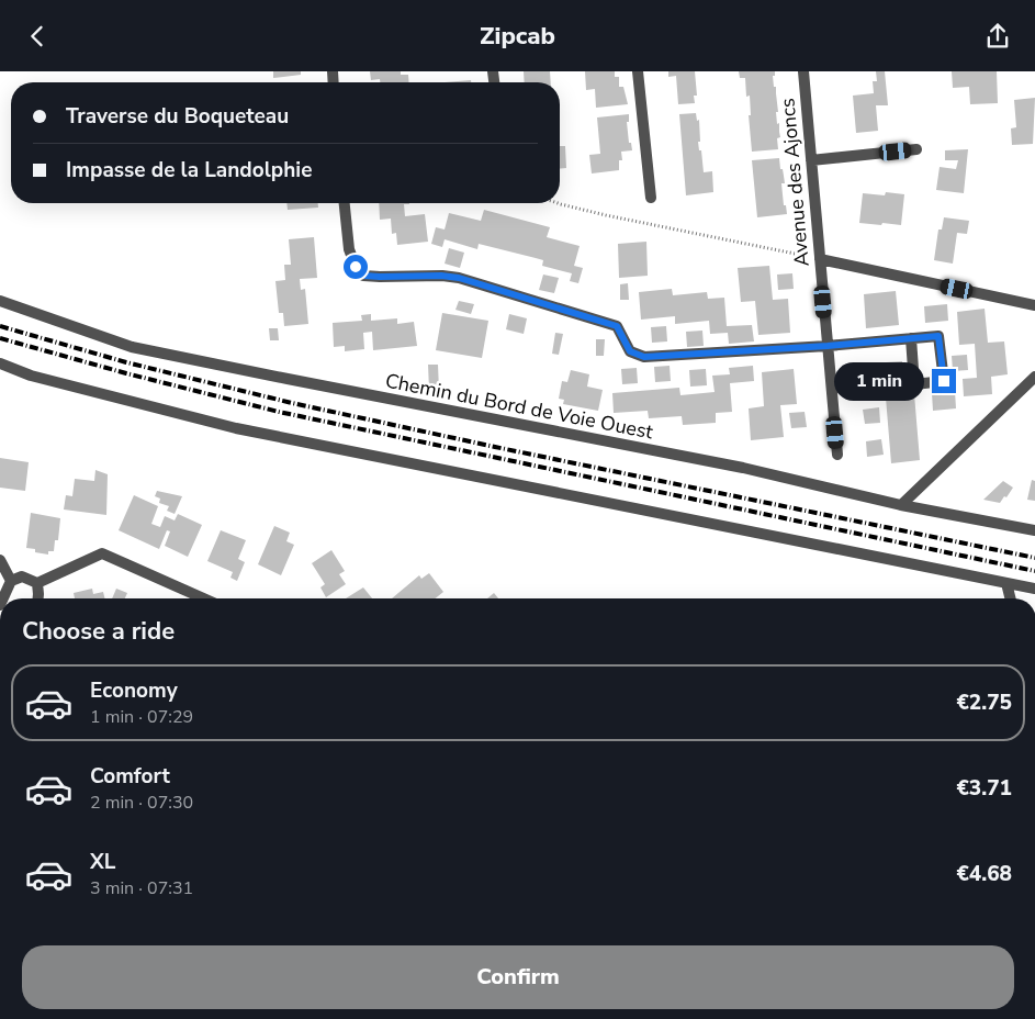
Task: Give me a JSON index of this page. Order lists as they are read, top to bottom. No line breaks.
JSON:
{"streets":{"street":["Avenue des Ajoncs","Chemin du Bord de Voie Ouest"]},"page":{"header":"Zipcab","banner":["Traverse du Boqueteau","Impasse de la Landolphie"],"bubble":"1 min","heading":"Choose a ride","list":[{"name":"Economy","note":"1 min · 07:29","value":"€2.75"},{"name":"Comfort","note":"2 min · 07:30","value":"€3.71"},{"name":"XL","note":"3 min · 07:31","value":"€4.68"}],"buttons":"Confirm"}}
